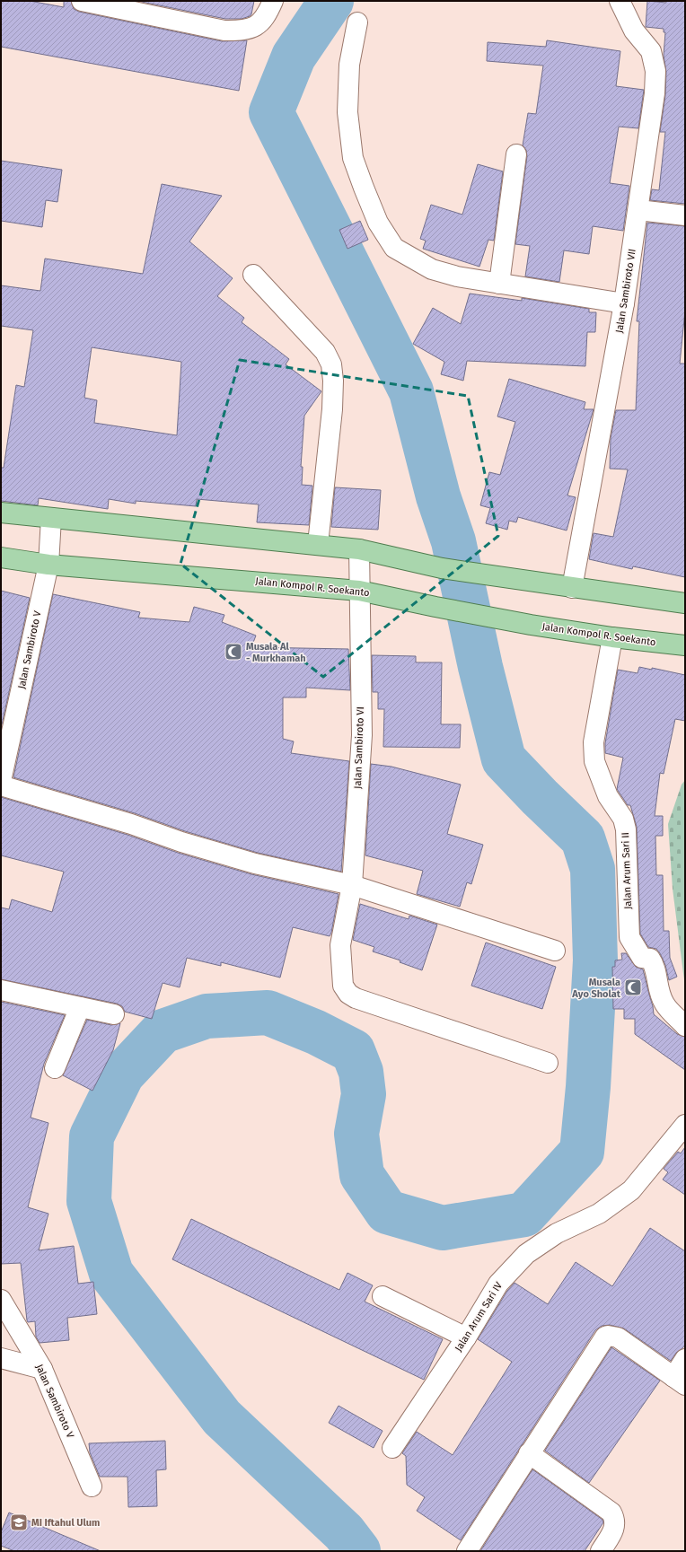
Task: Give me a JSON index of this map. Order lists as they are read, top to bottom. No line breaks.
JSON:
{"streets":{"main road":["Jalan Kompol R. Soekanto"],"street":["Jalan Sambiroto VII","Jalan Sambiroto V","Jalan Sambiroto VI","Jalan Arum Sari II","Jalan Arum Sari IV"]},"crossings":[["Jalan Kompol R. Soekanto","Jalan Sambiroto V"],["Jalan Kompol R. Soekanto","Jalan Sambiroto VI"],["Jalan Kompol R. Soekanto","Jalan Arum Sari II"]],"places":{"mosque":["Musala Al - Murkhamah","Musala Ayo Sholat"],"school or university":["MI Iftahul Ulum"]}}
